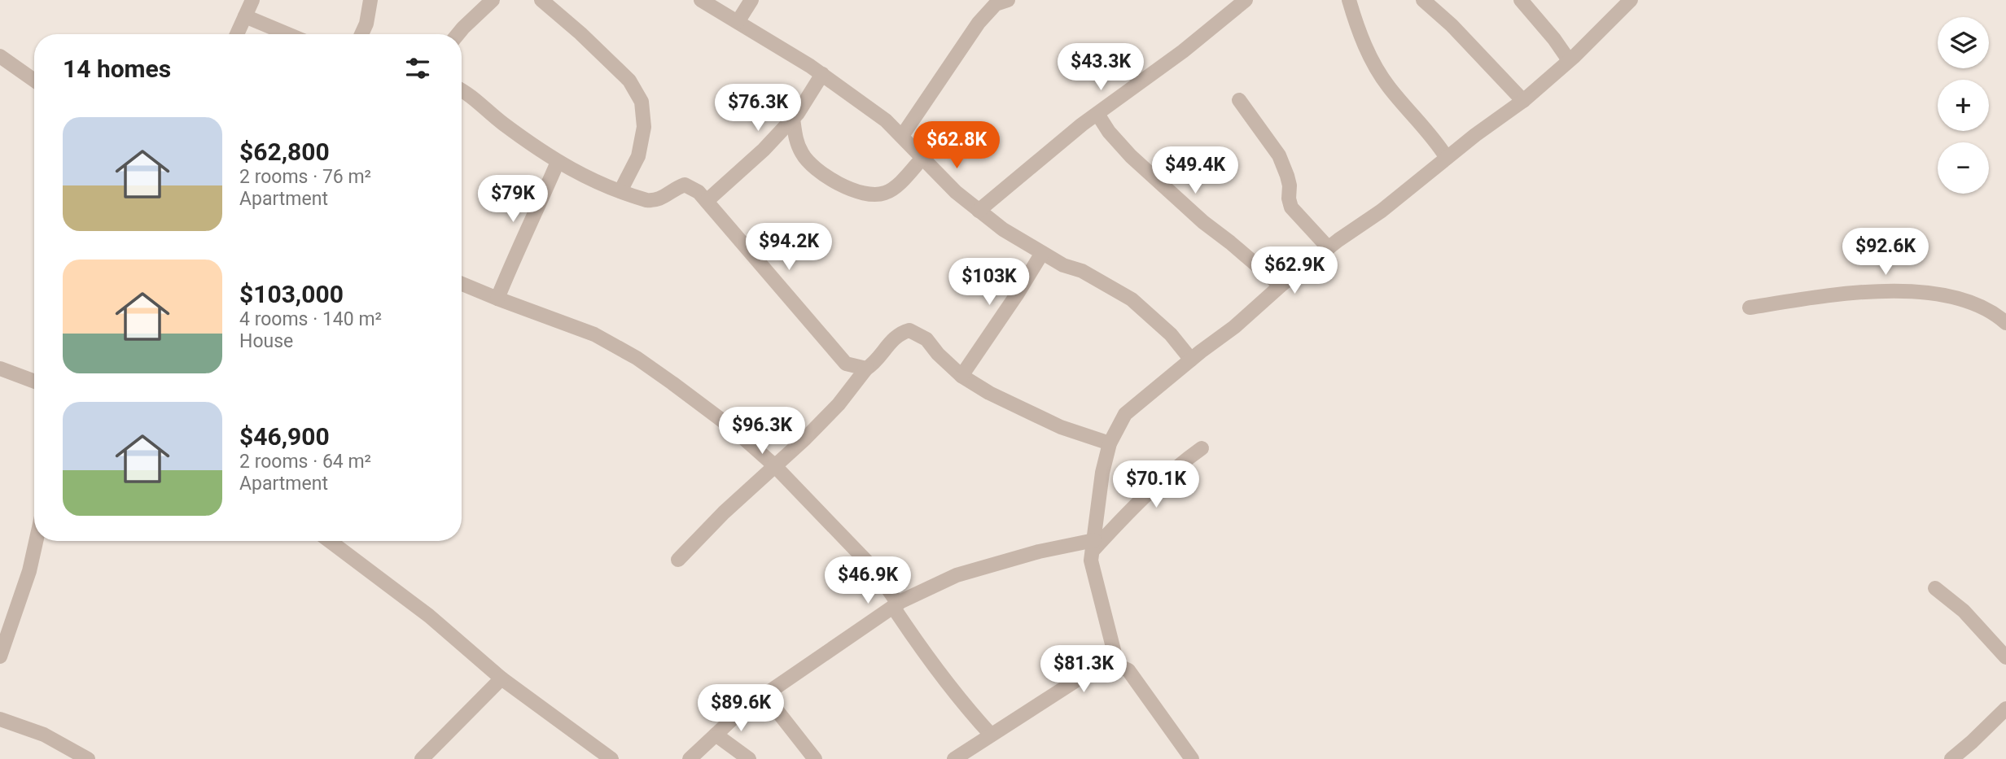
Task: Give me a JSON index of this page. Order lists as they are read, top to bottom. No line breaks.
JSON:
{"page":{"map_buttons":["+","−"],"heading":"14 homes","price":["$43.3K","$76.3K","$62.8K","$49.4K","$79K","$94.2K","$92.6K","$62.9K","$103K","$96.3K","$70.1K","$46.9K","$81.3K","$89.6K"],"list":[{"name":"$62,800","note":"2 rooms · 76 m² · Apartment"},{"name":"$103,000","note":"4 rooms · 140 m² · House"},{"name":"$46,900","note":"2 rooms · 64 m² · Apartment"}]}}
